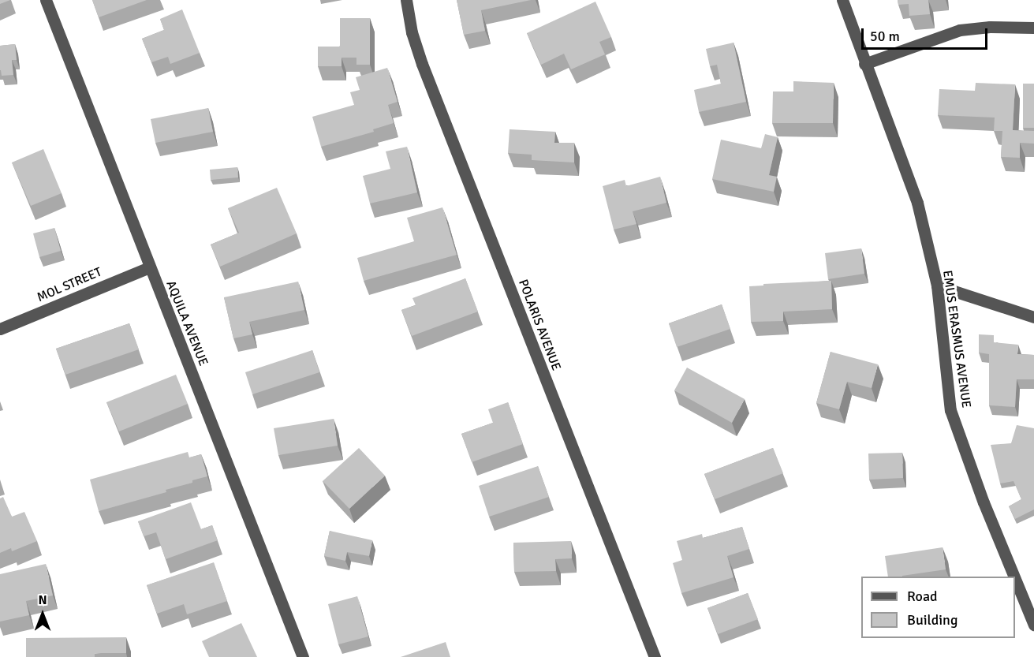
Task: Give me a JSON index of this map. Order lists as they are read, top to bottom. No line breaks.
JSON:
{"streets":{"street":["MOL STREET","AQUILA AVENUE","POLARIS AVENUE","EMUS ERASMUS AVENUE"]},"crossings":[["MOL STREET","AQUILA AVENUE"]],"legend":["Road","Building"],"scale_bar":"50 m","north":"top"}
